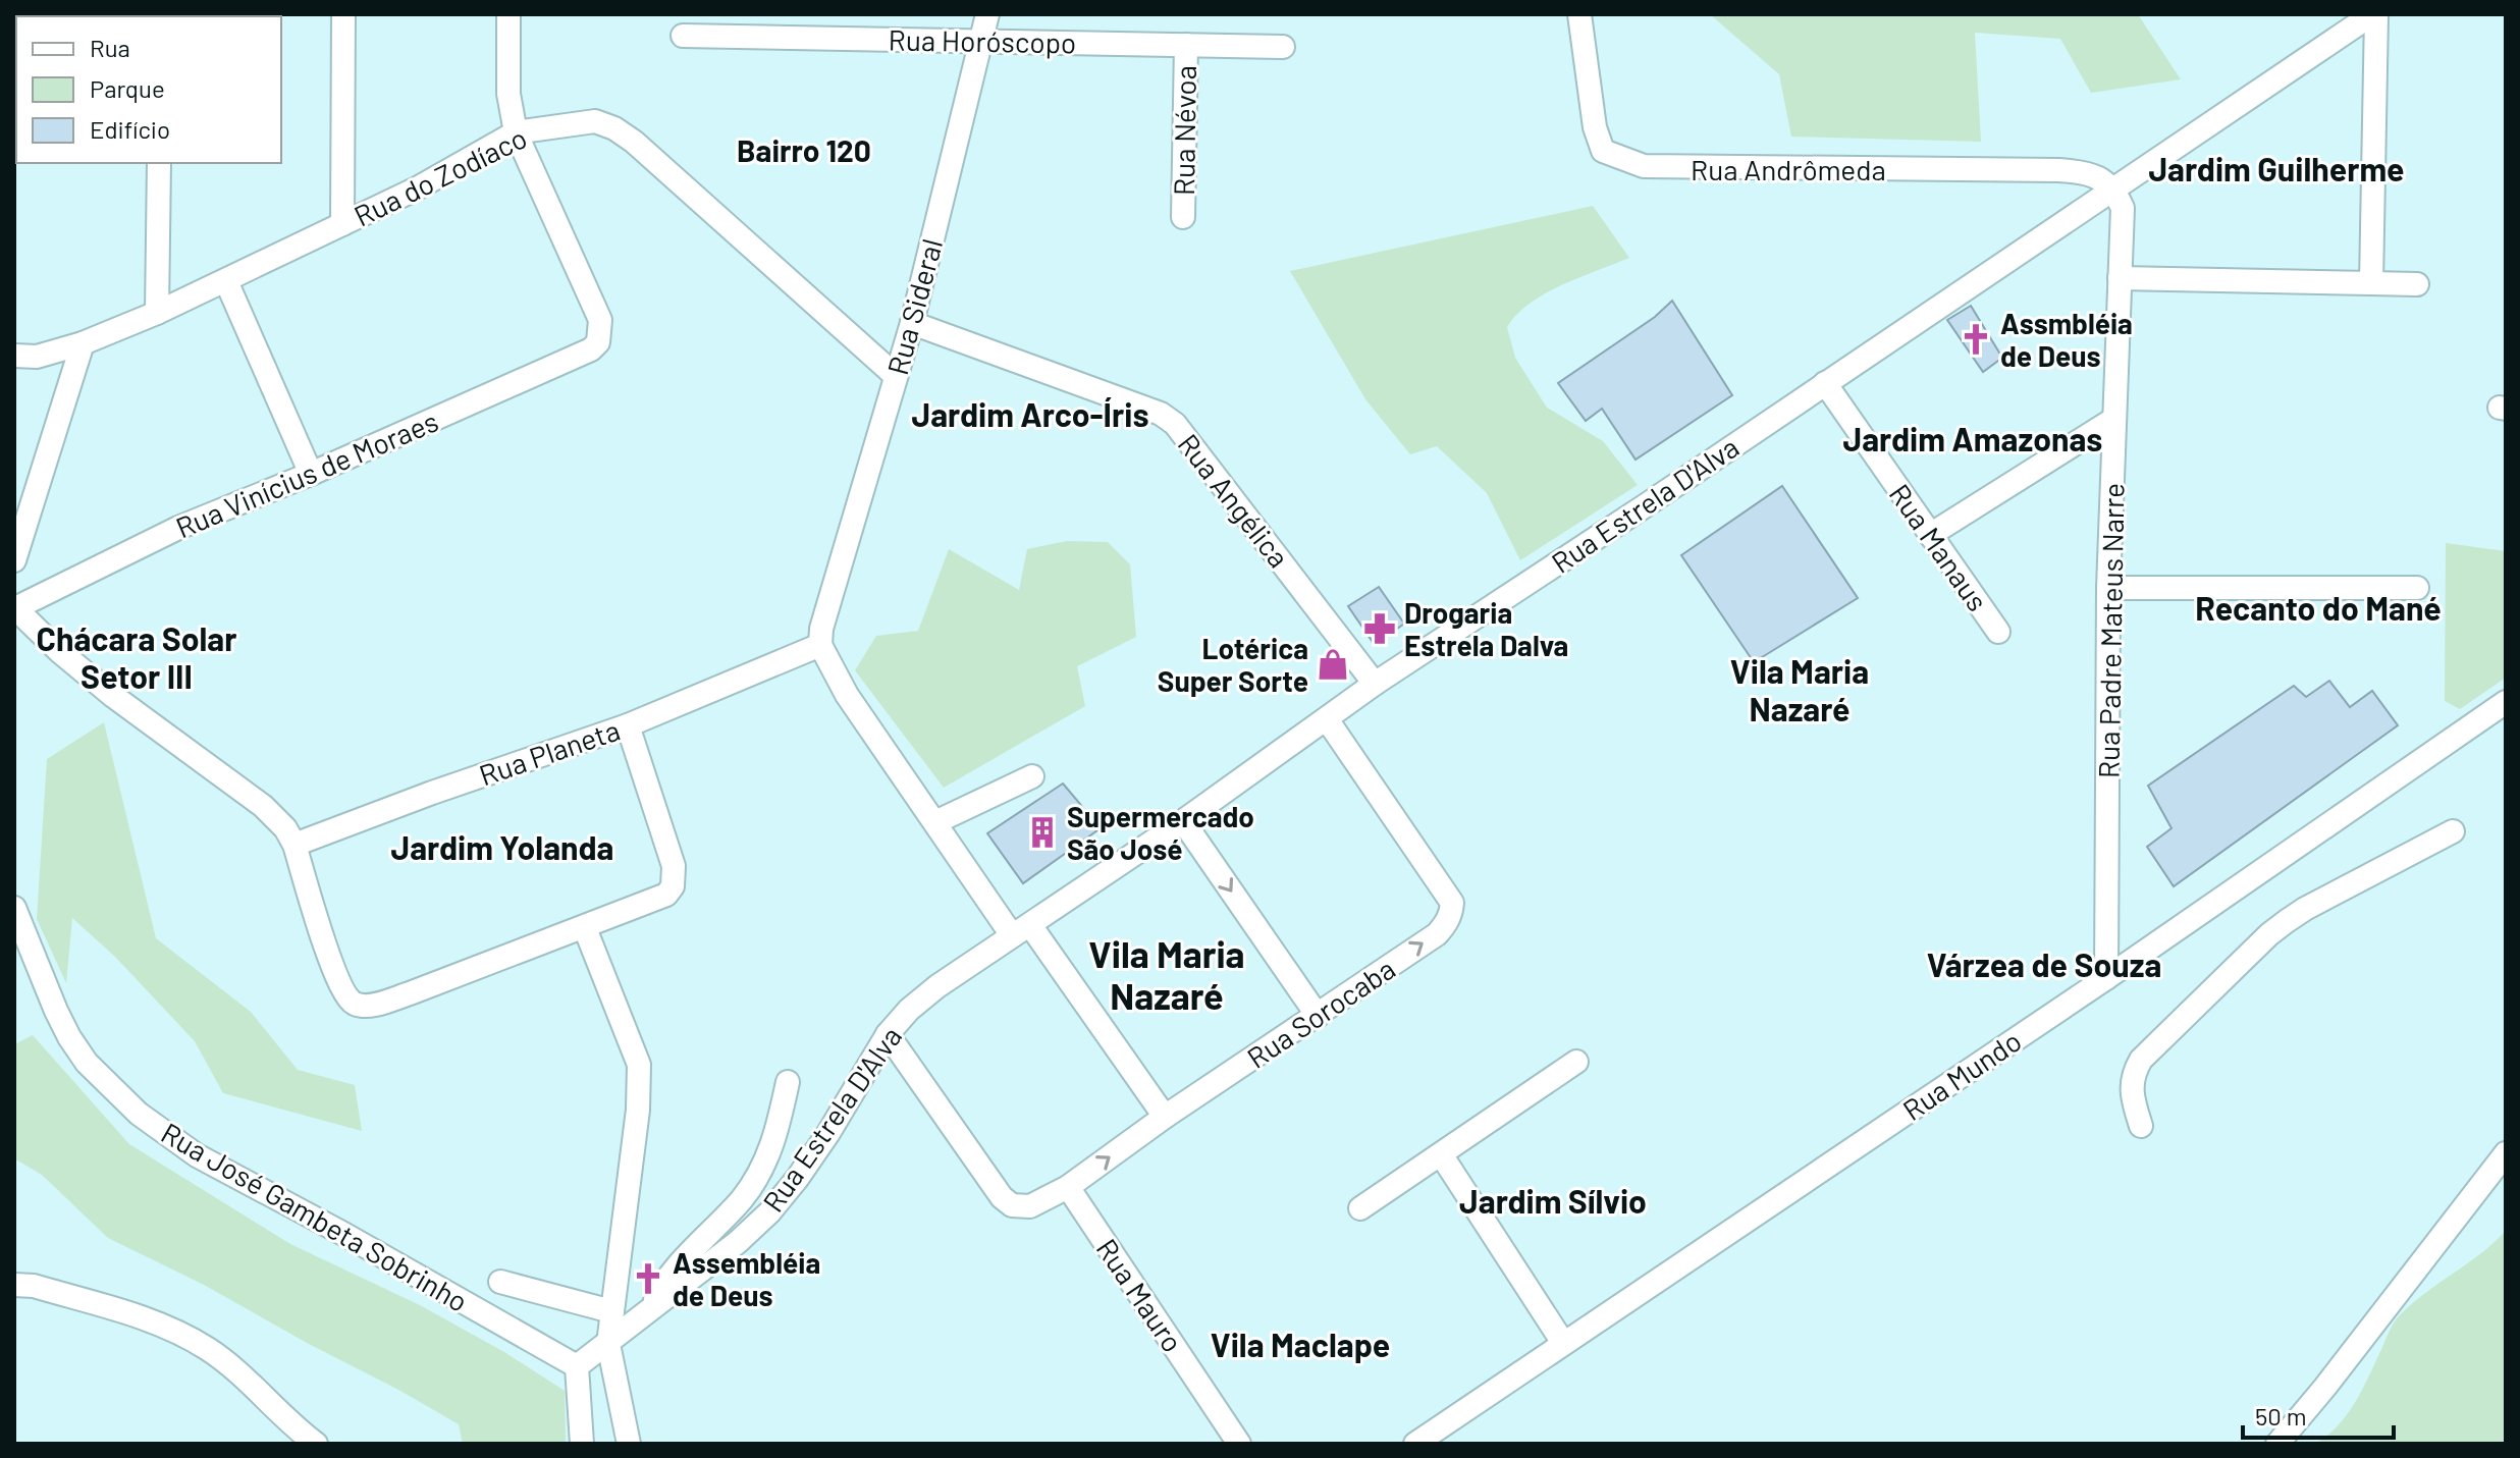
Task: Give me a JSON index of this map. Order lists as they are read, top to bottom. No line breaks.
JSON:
{"streets":{"street":["Rua Horóscopo","Rua Névoa","Rua Andrômeda","Rua do Zodíaco","Rua Sideral","Rua Vinícius de Moraes","Rua Angélica","Rua Estrela D'Alva","Rua Manaus","Rua Padre Mateus Narre","Rua Planeta","Rua Sorocaba","Rua Mundo","Rua José Gambeta Sobrinho","Rua Mauro"]},"crossings":[["Rua Horóscopo","Rua Névoa"],["Rua Horóscopo","Rua Sideral"],["Rua Andrômeda","Rua Estrela D'Alva"],["Rua Andrômeda","Rua Padre Mateus Narre"],["Rua do Zodíaco","Rua Sideral"],["Rua do Zodíaco","Rua Vinícius de Moraes"],["Rua Sideral","Rua Angélica"],["Rua Sideral","Rua Planeta"],["Rua Angélica","Rua Estrela D'Alva"],["Rua Estrela D'Alva","Rua Manaus"],["Rua Estrela D'Alva","Rua Padre Mateus Narre"],["Rua Estrela D'Alva","Rua Sorocaba"],["Rua Estrela D'Alva","Rua José Gambeta Sobrinho"],["Rua Padre Mateus Narre","Rua Mundo"],["Rua Sorocaba","Rua Mauro"]],"districts":["Bairro 120","Jardim Guilherme","Jardim Arco-Íris","Jardim Amazonas","Recanto do Mané","Chácara Solar Setor III","Vila Maria Nazaré","Jardim Yolanda","Vila Maria Nazaré","Várzea de Souza","Jardim Sílvio","Vila Maclape"],"places":{"church":["Assmbléia de Deus","Assembléia de Deus"],"pharmacy":["Drogaria Estrela Dalva"],"shop":["Lotérica Super Sorte"],"building":["Supermercado São José"]},"legend":["Rua","Parque","Edifício"],"scale_bar":"50 m"}
